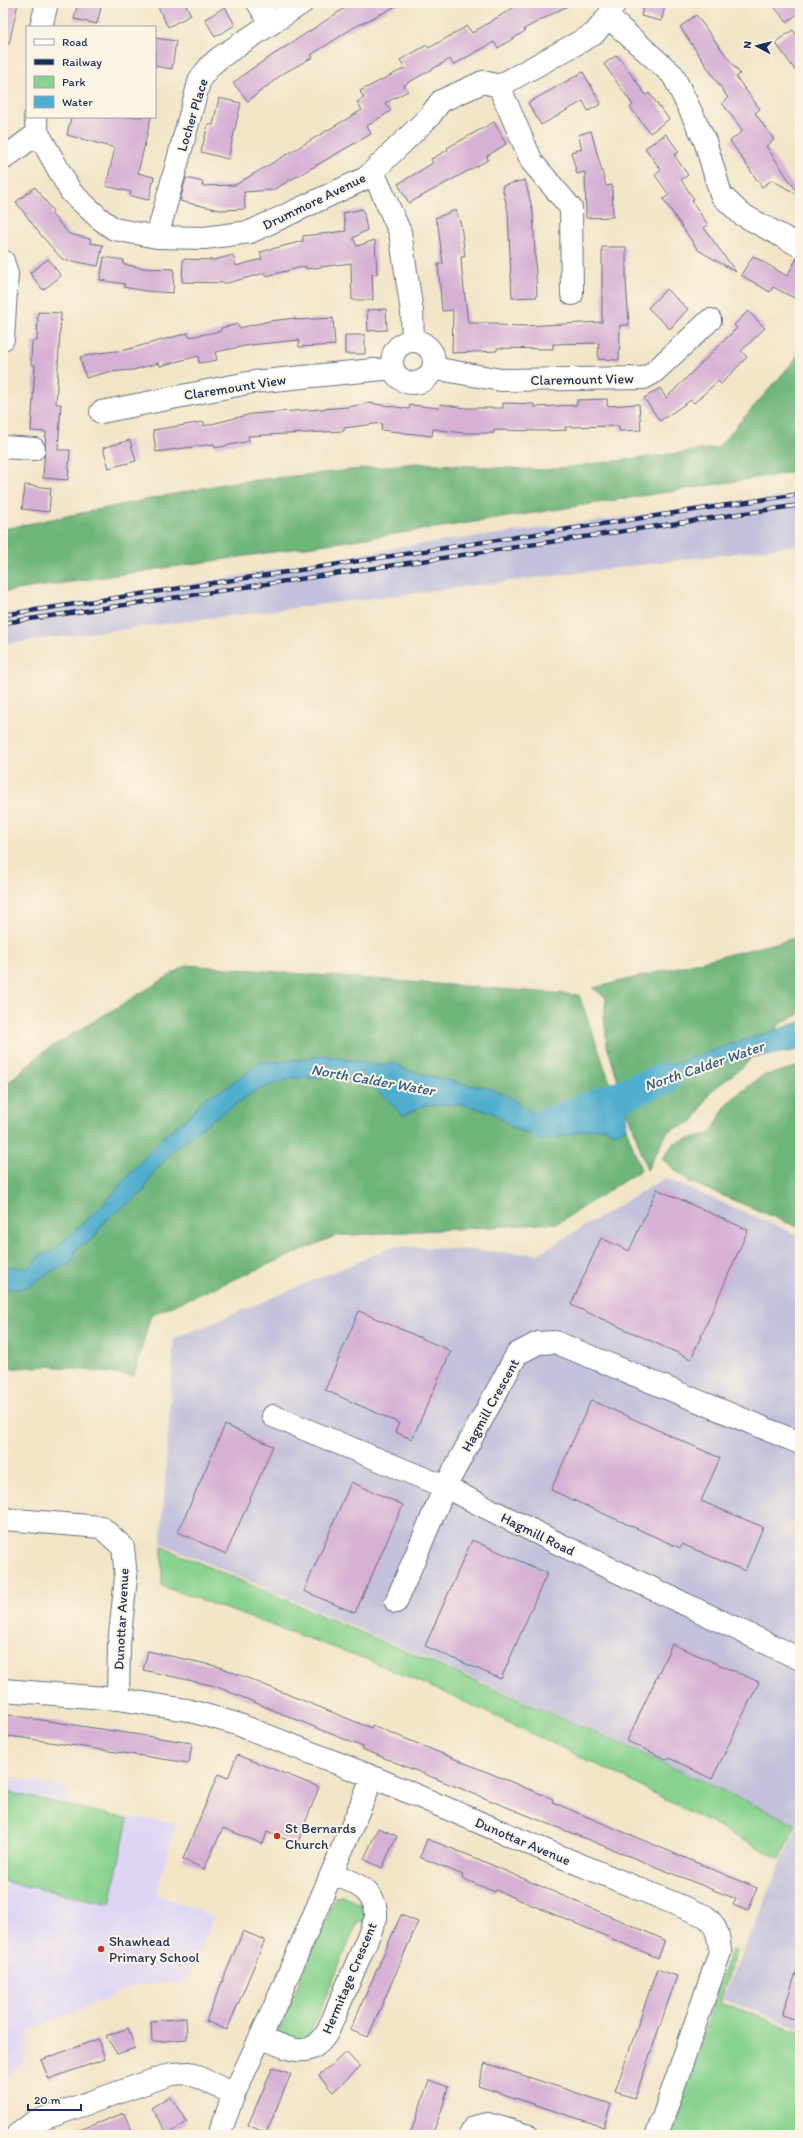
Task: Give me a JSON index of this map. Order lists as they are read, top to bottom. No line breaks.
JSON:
{"streets":{"street":["Locher Place","Drummore Avenue","Claremount View","Hagmill Crescent","Hagmill Road","Dunottar Avenue","Hermitage Crescent"]},"crossings":[["Locher Place","Drummore Avenue"],["Hagmill Crescent","Hagmill Road"]],"water":["North Calder Water"],"places":["St Bernards Church","Shawhead Primary School"],"legend":["Road","Railway","Park","Water"],"scale_bar":"20 m","north":"left"}
